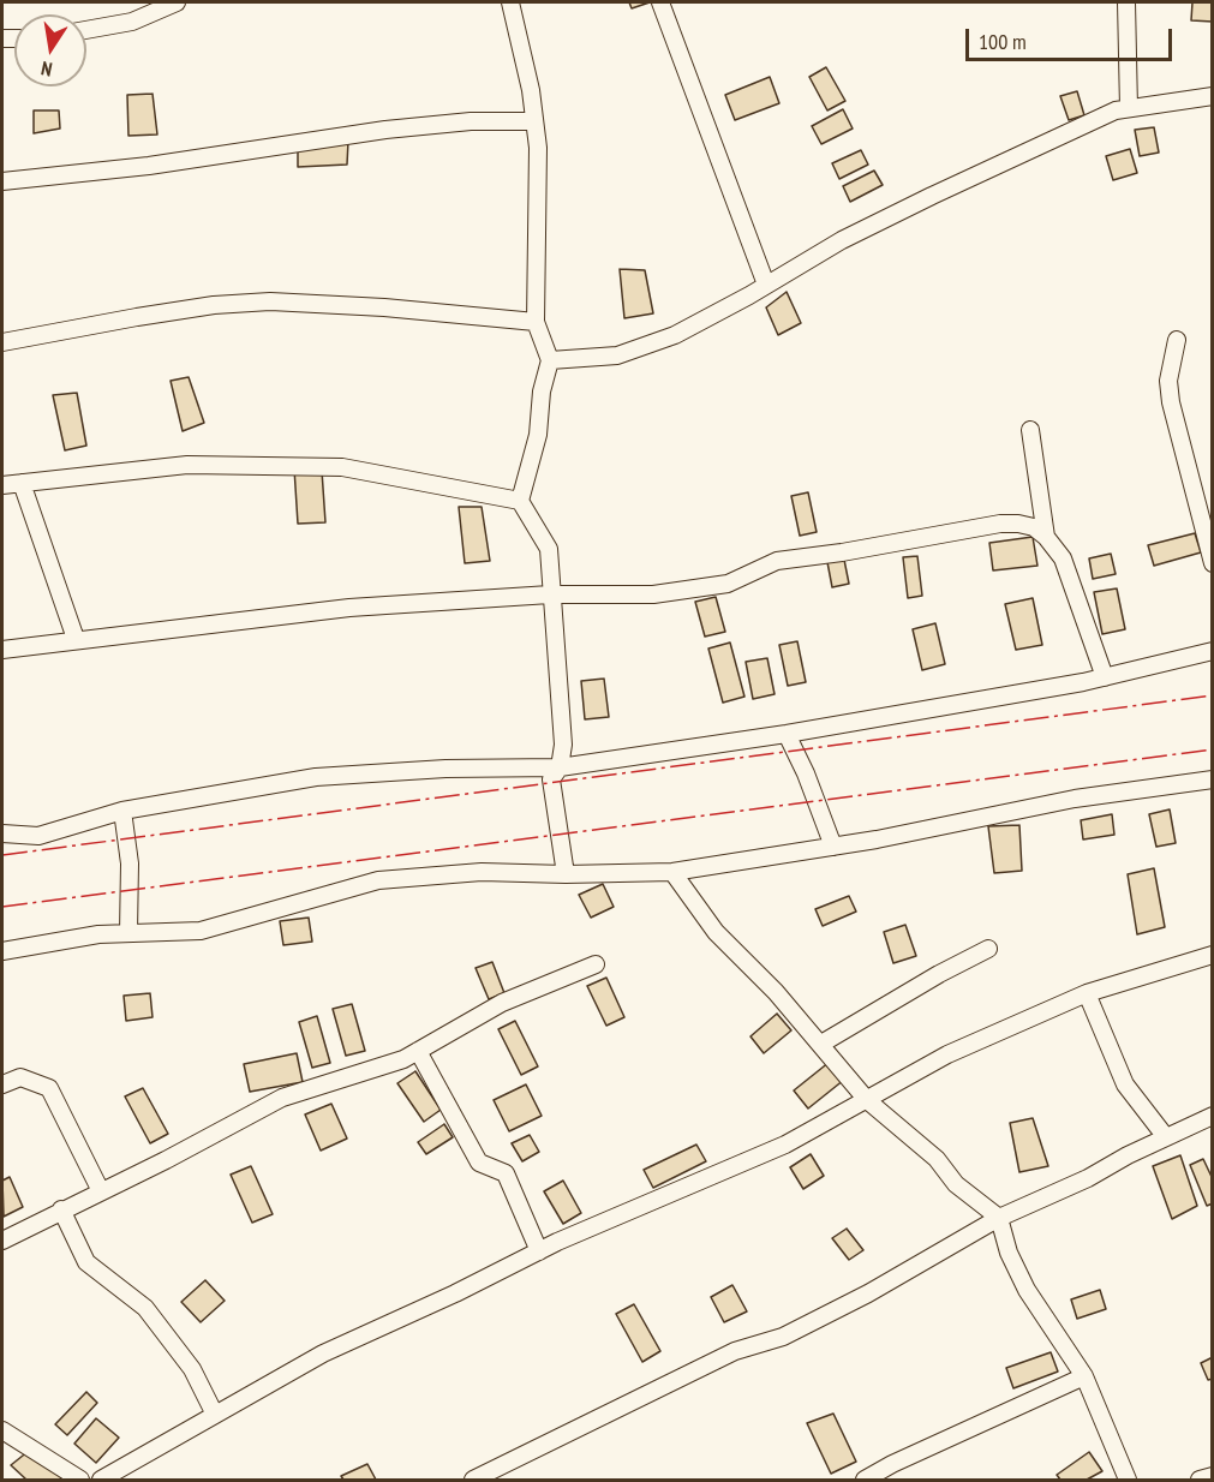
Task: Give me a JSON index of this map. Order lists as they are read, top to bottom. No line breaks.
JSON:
{"scale_bar":"100 m","north":"bottom"}
